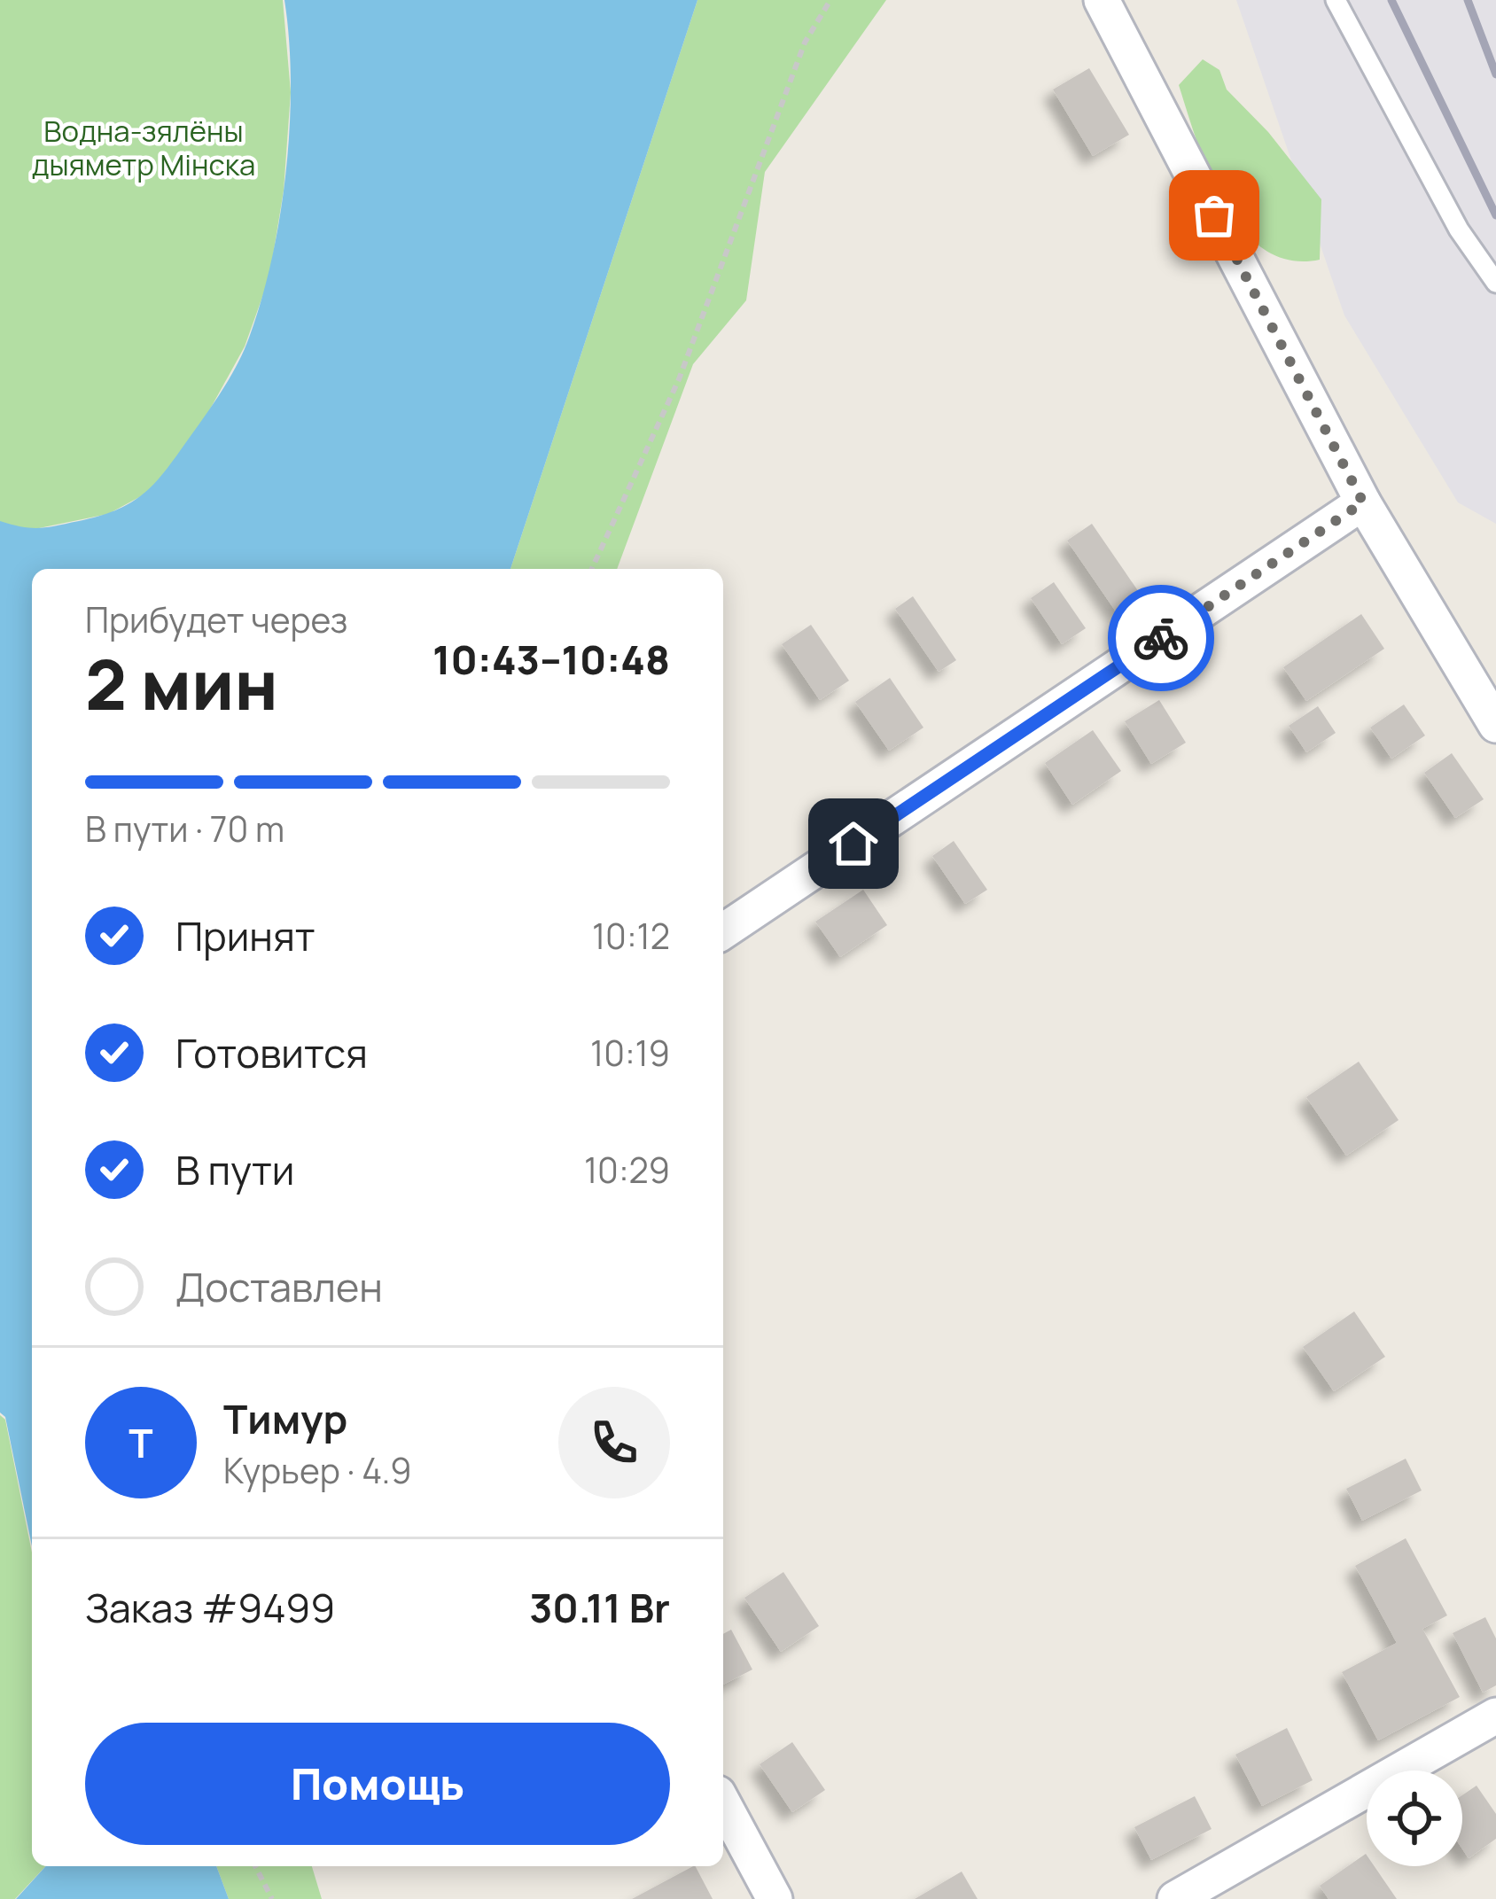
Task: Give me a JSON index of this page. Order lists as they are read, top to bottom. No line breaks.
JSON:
{"parks":["Водна-зялёны дыяметр Мінска"],"page":{"heading":["2 мин","Прибудет через","10:43–10:48"],"panel":["Тимур","Курьер · 4.9","Заказ #9499","30.11 Br"],"bar":"В пути · 70 m","list":[["Принят","10:12"],["Готовится","10:19"],["В пути","10:29"],"Доставлен"],"round":"Т","buttons":"Помощь"}}
